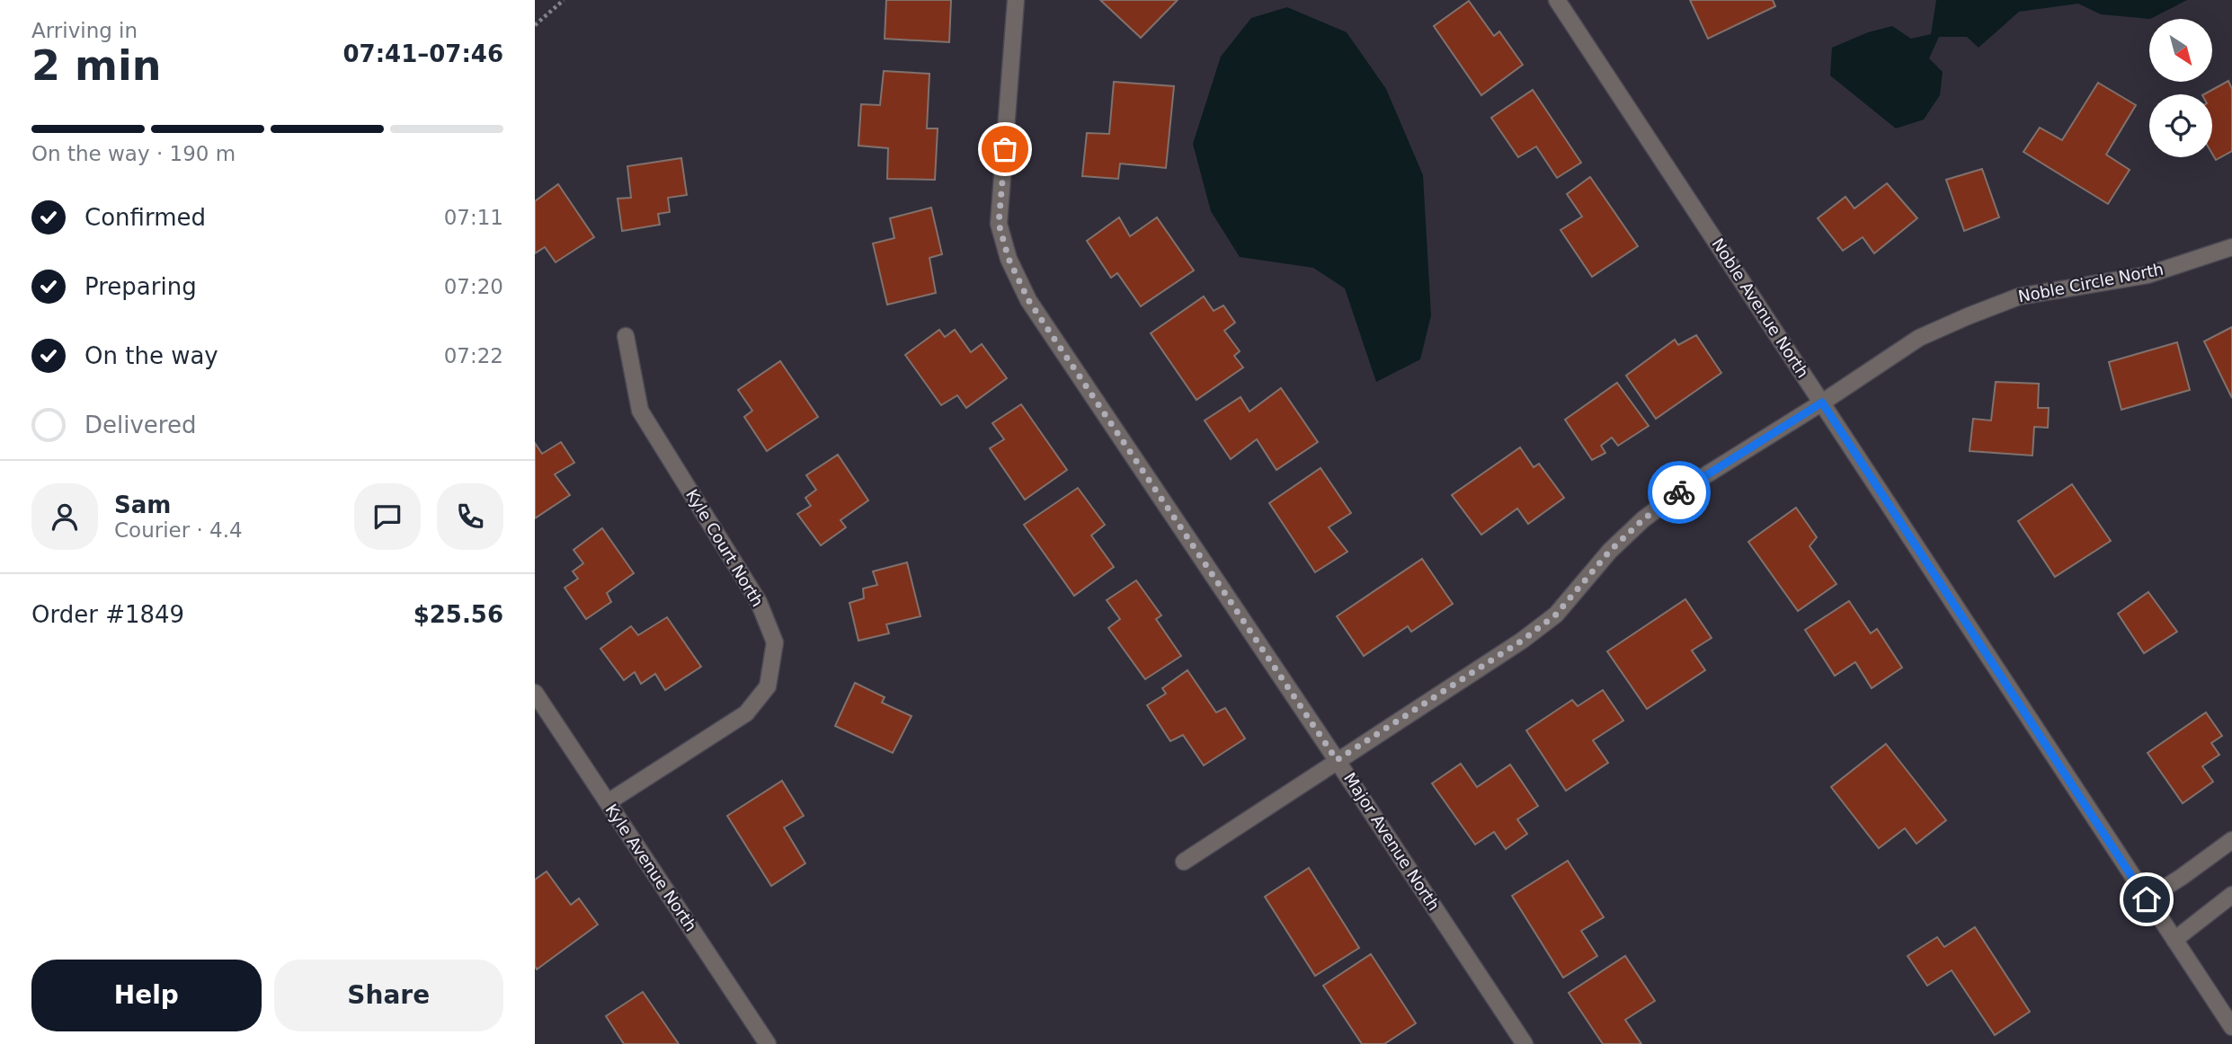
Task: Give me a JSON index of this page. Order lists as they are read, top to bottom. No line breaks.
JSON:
{"streets":{"street":["Noble Circle North","Noble Avenue North","Kyle Court North","Major Avenue North","Kyle Avenue North"]},"crossings":[["Noble Circle North","Noble Avenue North"],["Noble Circle North","Major Avenue North"],["Kyle Court North","Kyle Avenue North"]],"north":"bottom right","page":{"heading":["2 min","Arriving in","07:41–07:46"],"panel":["Sam","Courier · 4.4","Order #1849","$25.56"],"bar":"On the way · 190 m","list":[["Confirmed","07:11"],["Preparing","07:20"],["On the way","07:22"],"Delivered"],"buttons":["Help","Share"]}}
